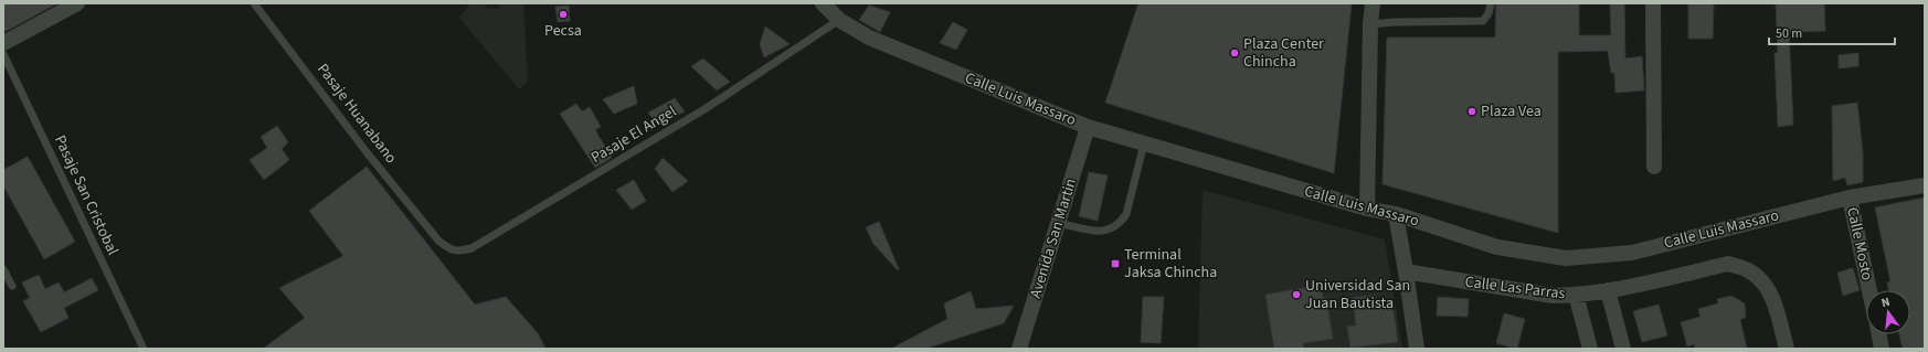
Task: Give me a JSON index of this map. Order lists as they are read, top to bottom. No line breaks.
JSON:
{"streets":{"street":["Calle Luis Massaro","Avenida San Martin","Calle Mosto","Calle Las Parras"],"lane":["Pasaje Huanabano","Pasaje El Angel","Pasaje San Cristobal"]},"crossings":[["Calle Luis Massaro","Pasaje El Angel"],["Calle Luis Massaro","Avenida San Martin"],["Calle Luis Massaro","Calle Mosto"],["Pasaje Huanabano","Pasaje El Angel"]],"places":{"other":["Pecsa","Plaza Center Chincha","Plaza Vea","Universidad San Juan Bautista"],"transit":["Terminal Jaksa Chincha"]},"scale_bar":"50 m","north":"top"}
